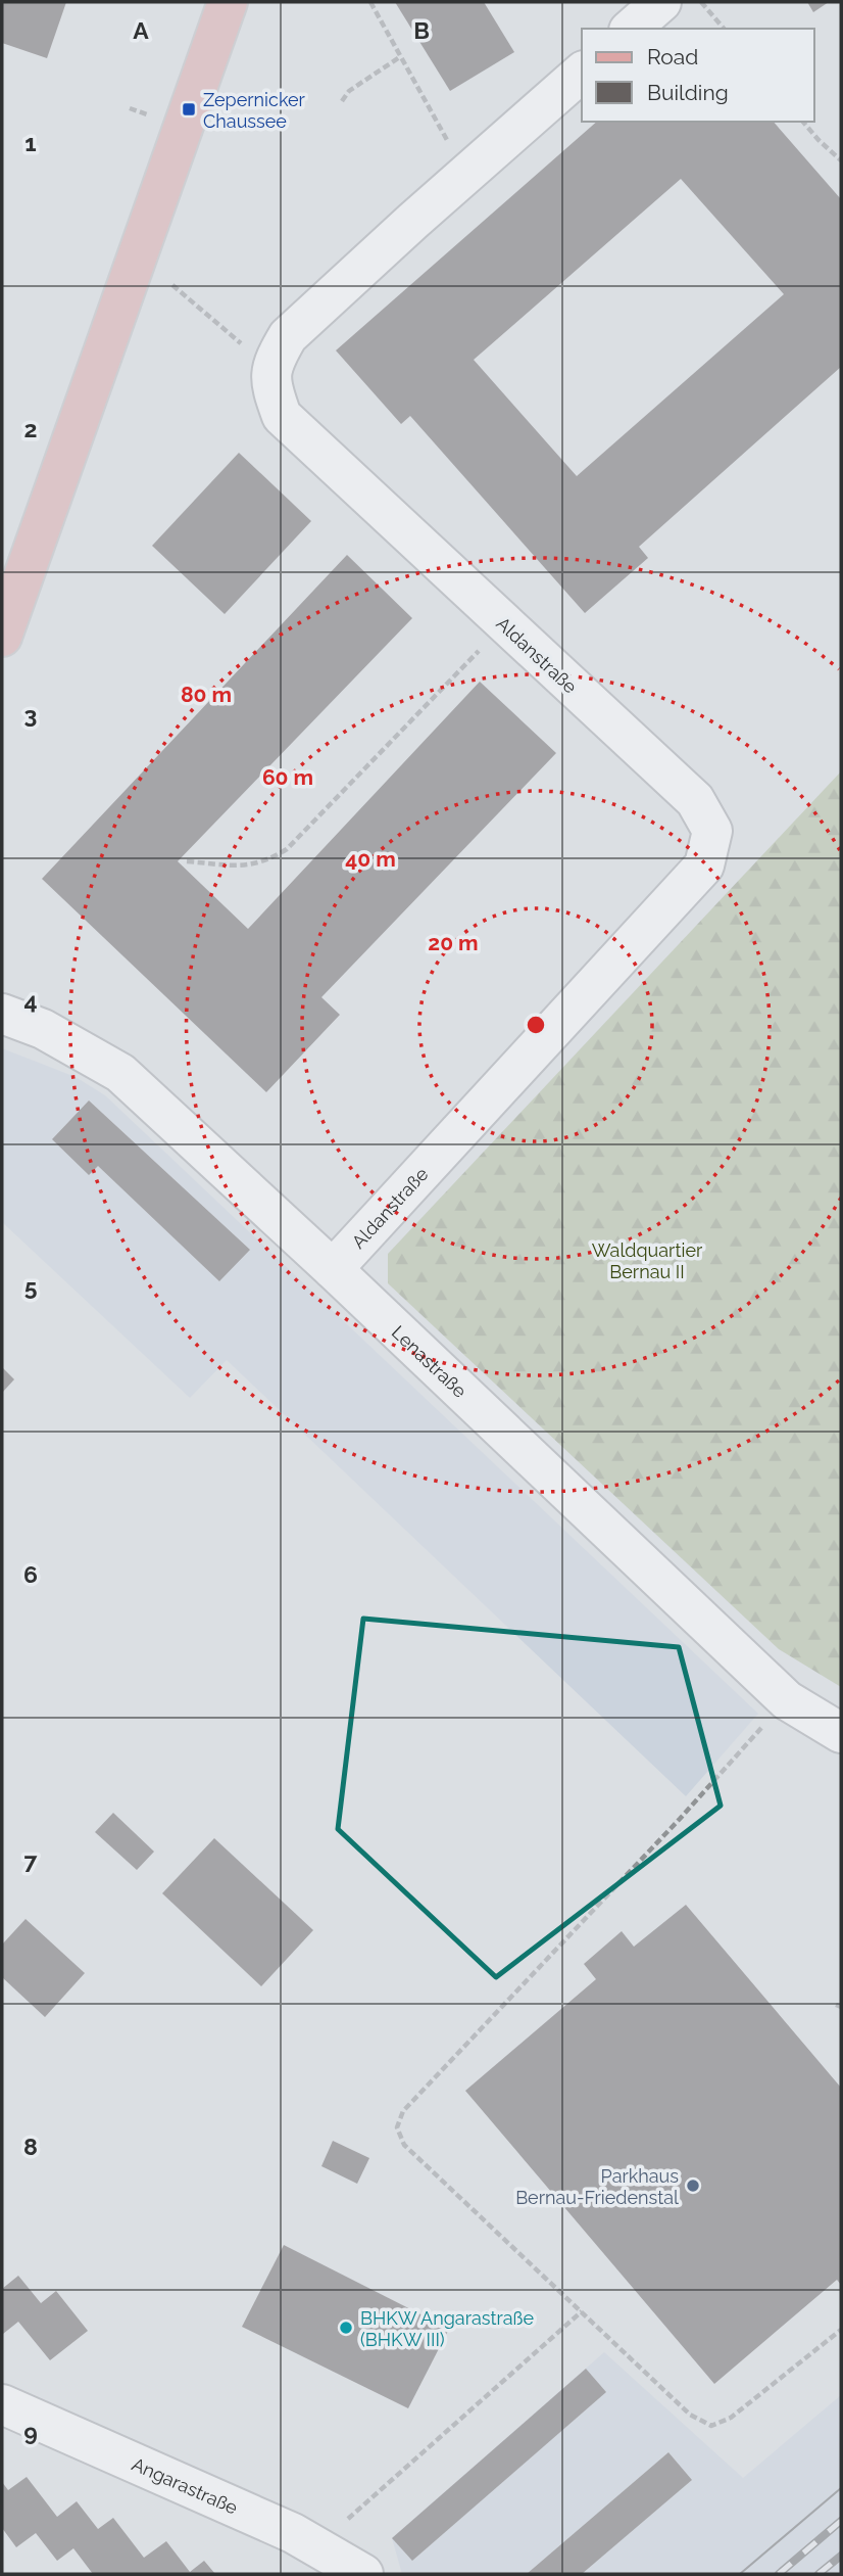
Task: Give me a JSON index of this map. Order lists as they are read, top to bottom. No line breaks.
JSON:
{"streets":{"street":["Aldanstraße","Lenastraße","Angarastraße"]},"crossings":[["Aldanstraße","Lenastraße"]],"parks":["Waldquartier Bernau II"],"places":{"transit":["Zepernicker Chaussee"],"other":["Parkhaus Bernau-Friedenstal","BHKW Angarastraße (BHKW III)"]},"legend":["Road","Building"],"grid":{"columns":["A","B"],"rows":["1","2","3","4","5","6","7","8","9"]},"rings":["80 m","60 m","40 m","20 m"]}
